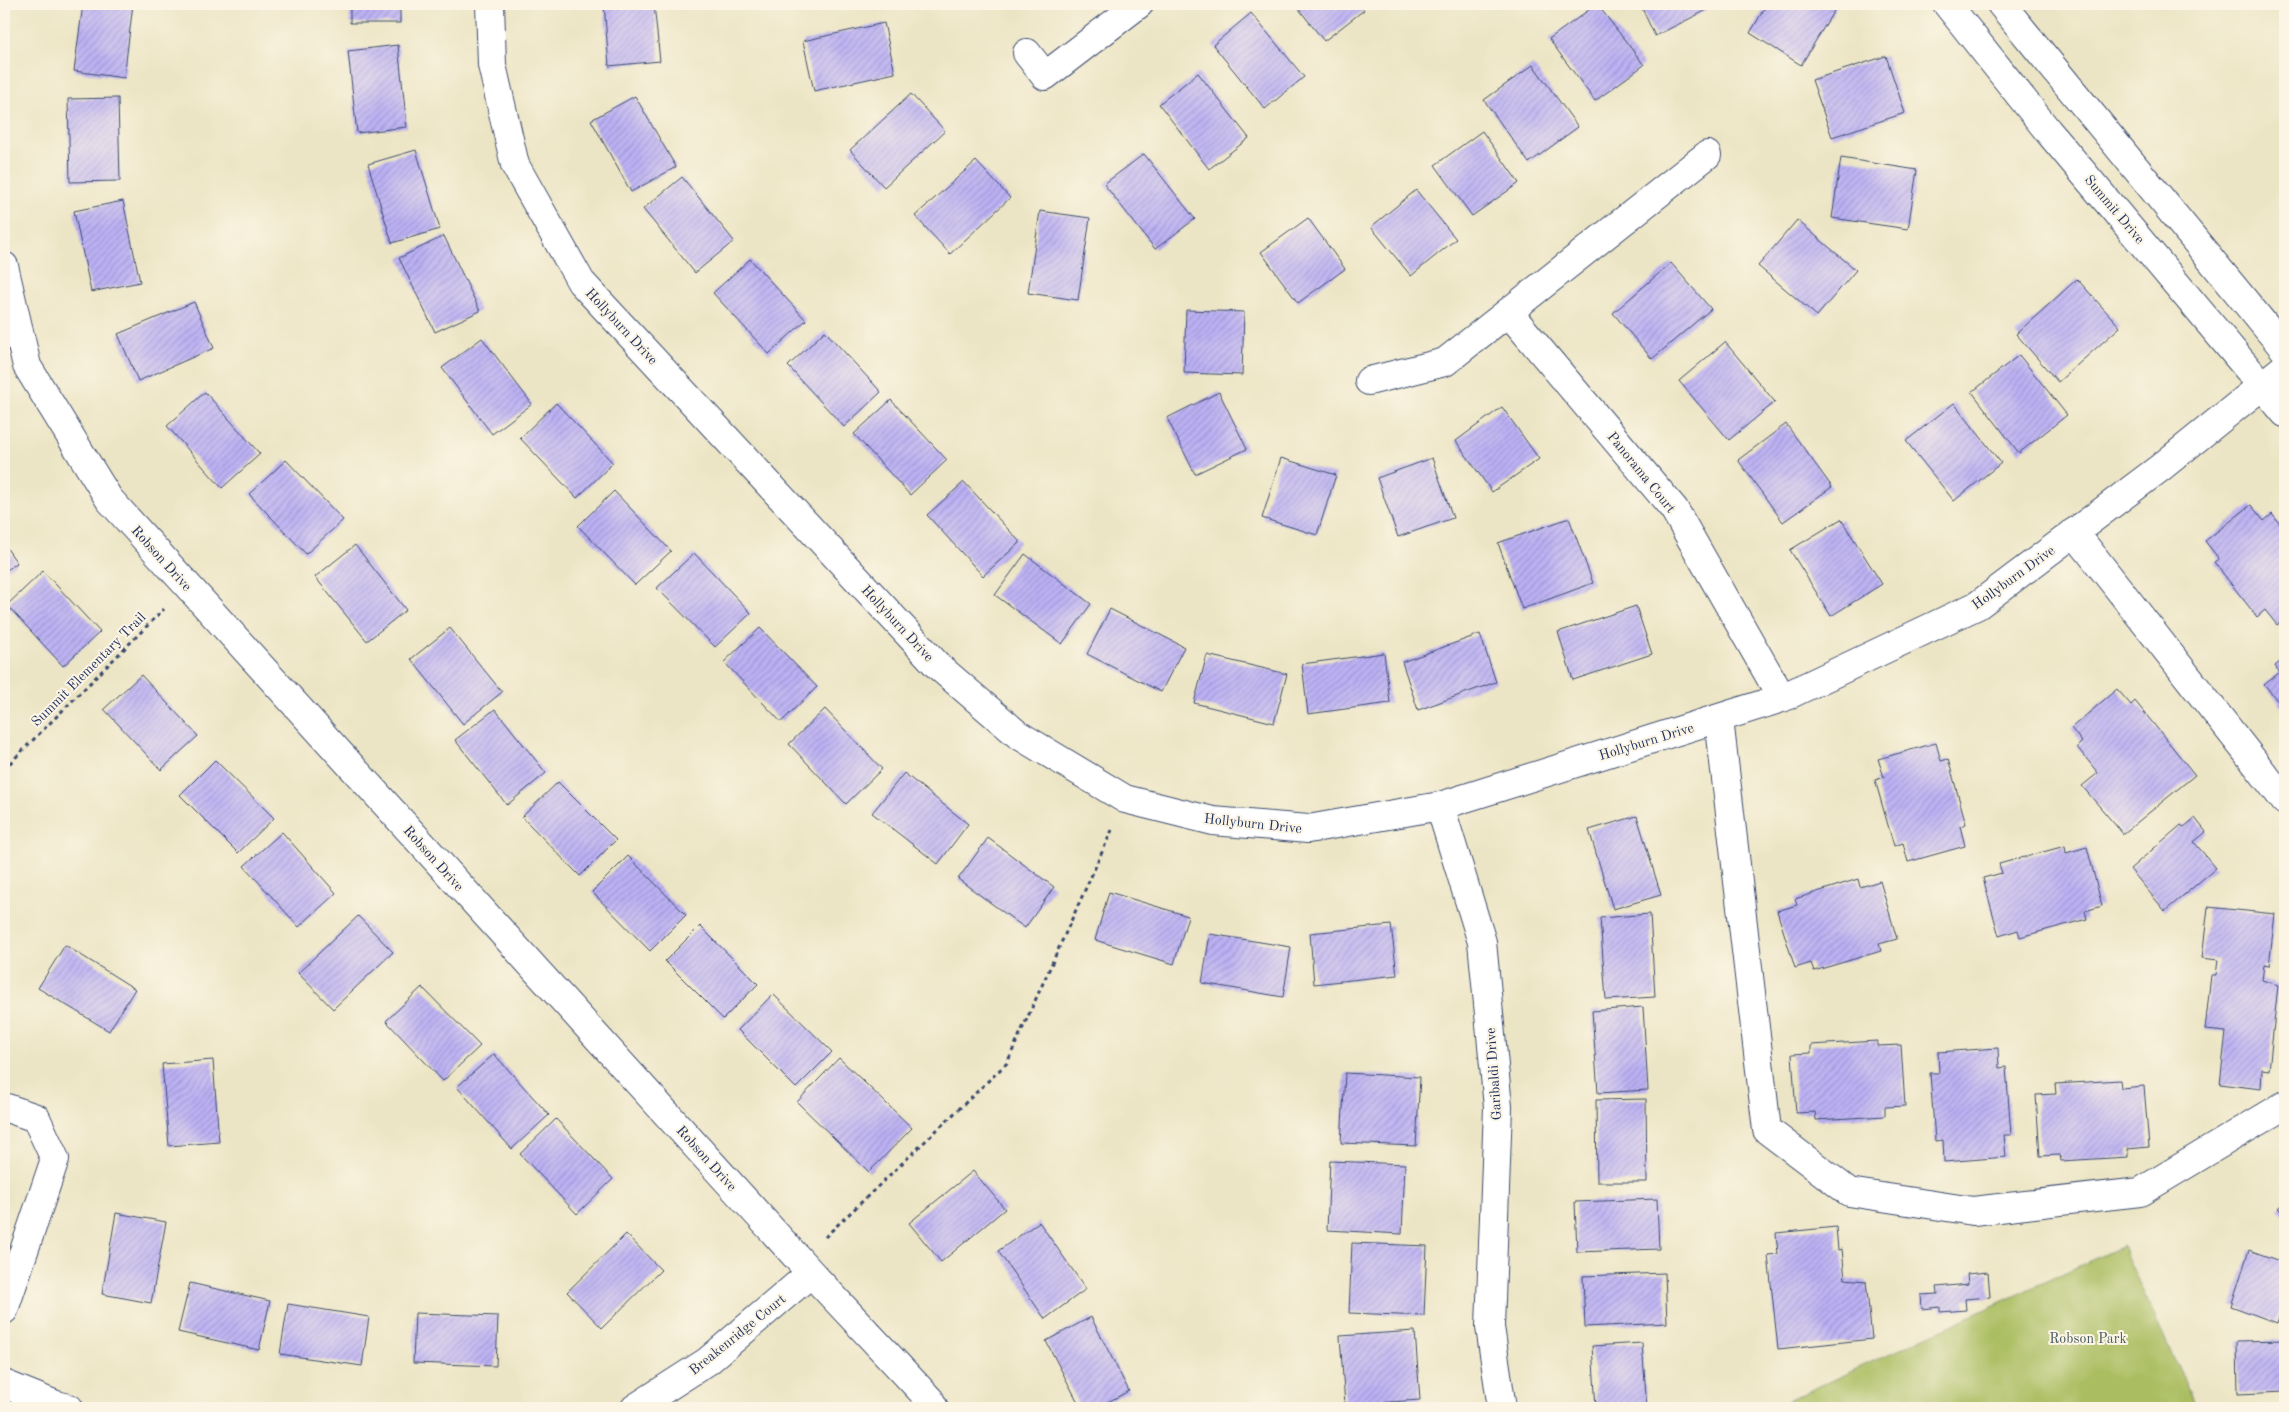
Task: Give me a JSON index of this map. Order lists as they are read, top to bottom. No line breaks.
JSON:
{"streets":{"street":["Summit Drive","Hollyburn Drive","Panorama Court","Robson Drive","Garibaldi Drive","Breakenridge Court"],"path":["Summit Elementary Trail"]},"crossings":[["Summit Drive","Hollyburn Drive"],["Hollyburn Drive","Panorama Court"],["Hollyburn Drive","Garibaldi Drive"],["Robson Drive","Summit Elementary Trail"],["Robson Drive","Breakenridge Court"]],"parks":["Robson Park"]}
